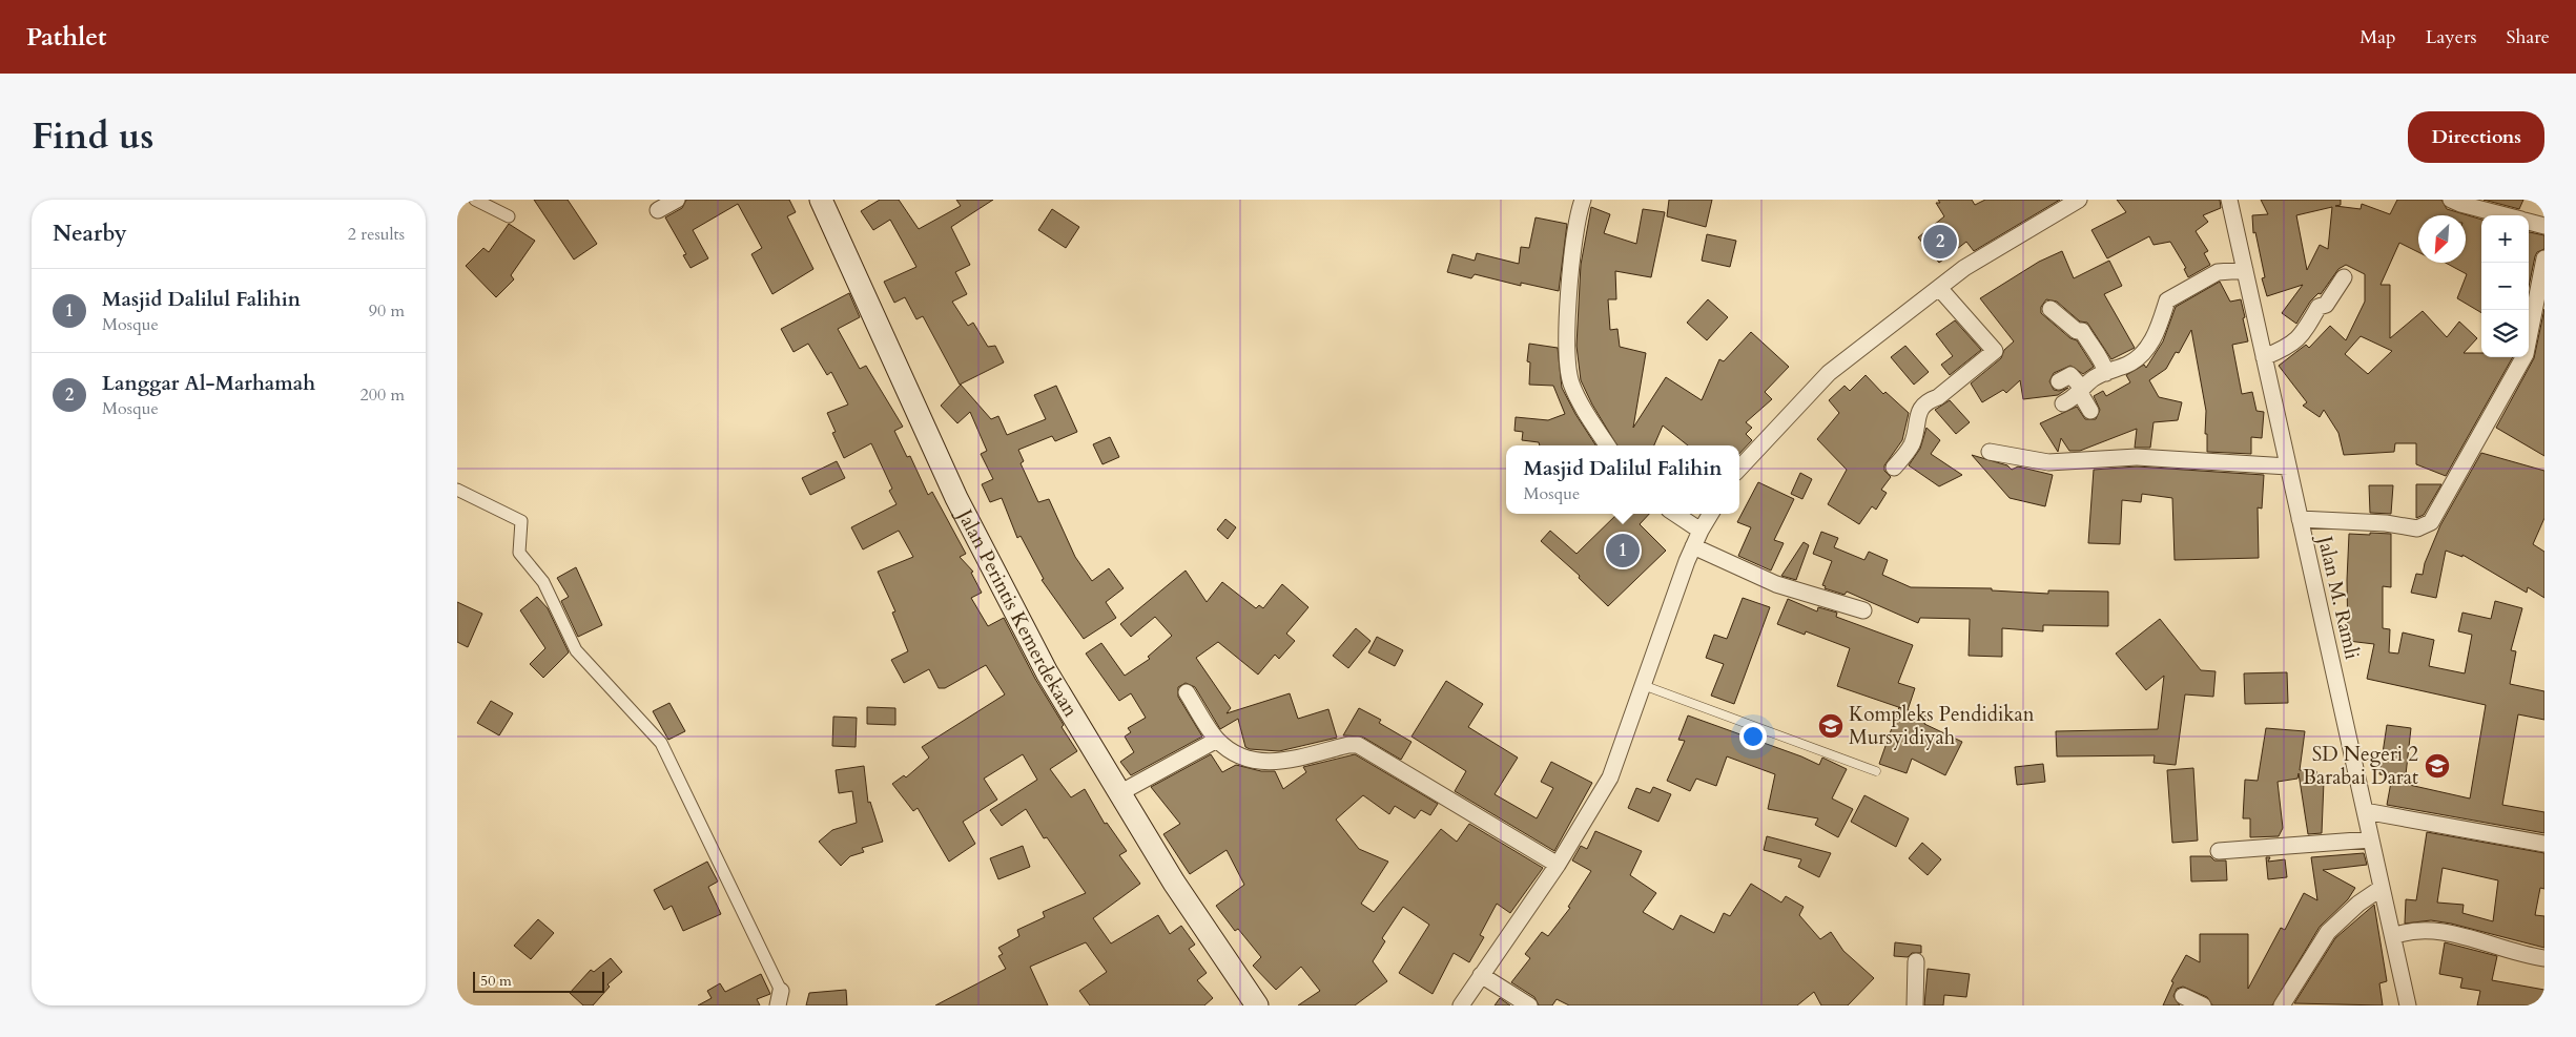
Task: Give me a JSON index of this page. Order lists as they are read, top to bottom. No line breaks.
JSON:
{"streets":{"main road":["Jalan Perintis Kemerdekaan"],"street":["Jalan M. Ramli"]},"places":{"school or university":["Kompleks Pendidikan Mursyidiyah","SD Negeri 2 Barabai Darat"]},"scale_bar":"50 m","north":"bottom left","page":{"header":"Pathlet","nav":["Map","Layers","Share"],"title":"Find us","buttons":"Directions","heading":["Nearby","2 results"],"map_buttons":["+","−"],"pins":["2","1"],"list":[{"mark":"1","name":"Masjid Dalilul Falihin","note":"Mosque","value":"90 m"},{"mark":"2","name":"Langgar Al-Marhamah","note":"Mosque","value":"200 m"}],"popup":["Masjid Dalilul Falihin","Mosque"],"scale":"50 m"}}
